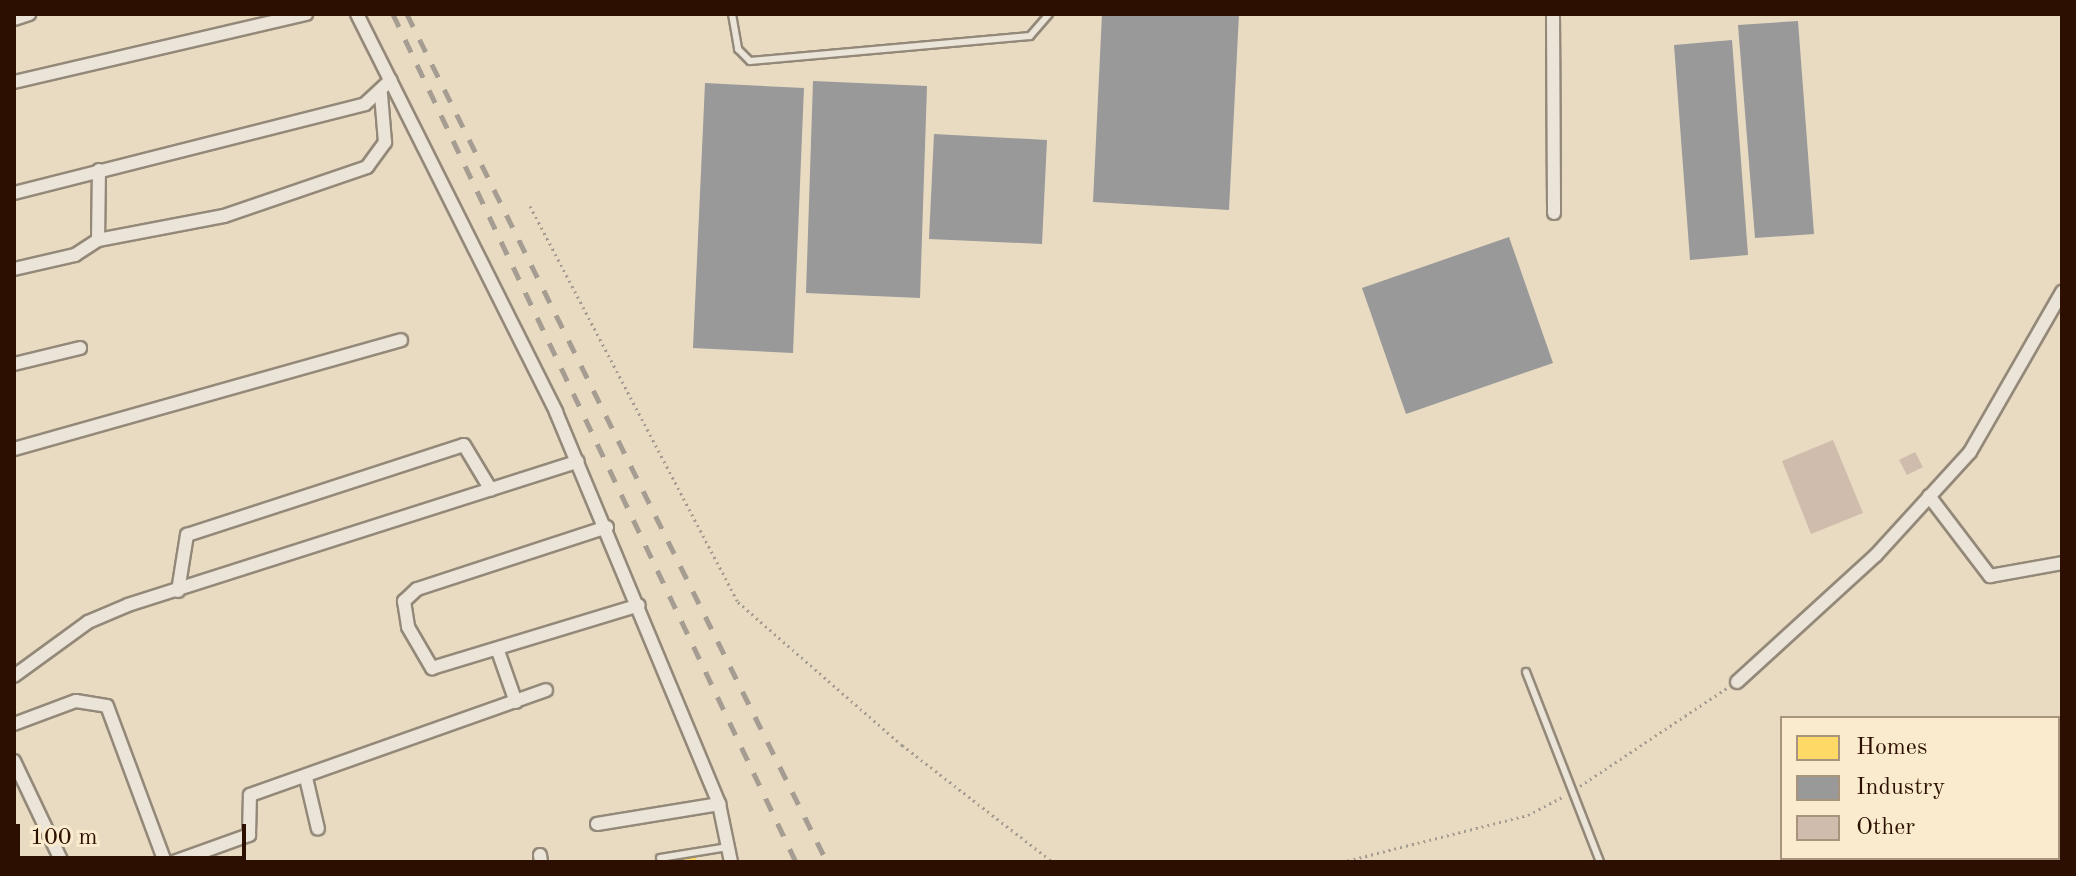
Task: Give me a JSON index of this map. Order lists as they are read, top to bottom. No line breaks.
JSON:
{"legend":["Homes","Industry","Other"],"scale_bar":"100 m"}
